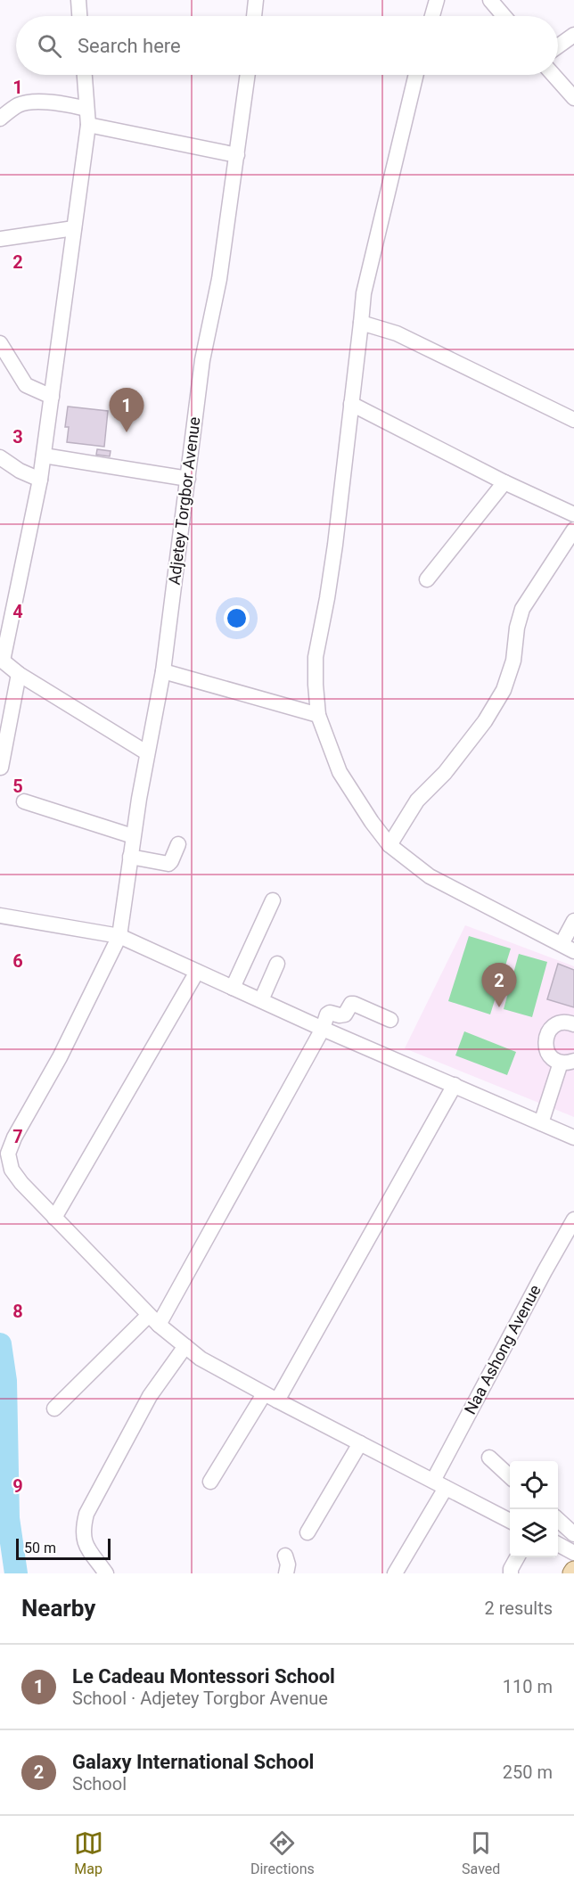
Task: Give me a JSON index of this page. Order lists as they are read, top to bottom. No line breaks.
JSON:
{"streets":{"street":["Adjetey Torgbor Avenue","Naa Ashong Avenue"]},"scale_bar":"50 m","page":{"search":"Search here","pins":["1","2"],"scale":"50 m","heading":["Nearby","2 results"],"list":[{"mark":"1","name":"Le Cadeau Montessori School","note":"School · Adjetey Torgbor Avenue","value":"110 m"},{"mark":"2","name":"Galaxy International School","note":"School","value":"250 m"}],"nav":["Map","Directions","Saved"]},"grid":{"rows":["1","2","3","4","5","6","7","8","9"]}}
